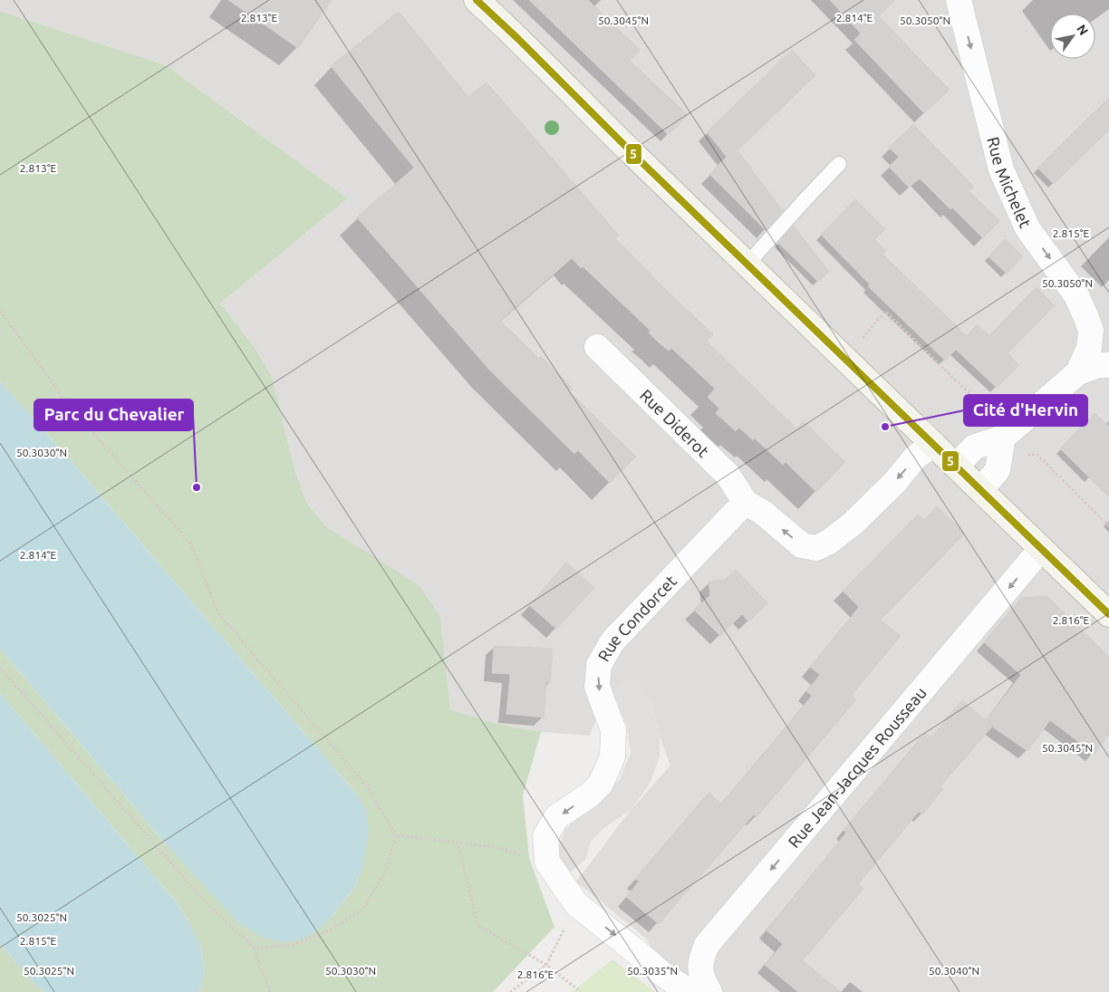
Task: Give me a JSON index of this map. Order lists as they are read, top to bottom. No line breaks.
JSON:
{"streets":{"street":["Rue Michelet","Rue Diderot","Rue Condorcet","Rue Jean-Jacques Rousseau"]},"crossings":[["Rue Diderot","Rue Condorcet"]],"one_way":["Rue Michelet","Rue Condorcet","Rue Jean-Jacques Rousseau"],"places":["Cité d'Hervin","Parc du Chevalier"],"lines":["transit line 5"],"north":"top right","coordinates":["2.813°E","2.814°E","50.3045°N","50.3050°N","2.815°E","50.3030°N","2.816°E","50.3025°N","50.3035°N","50.3040°N"]}
